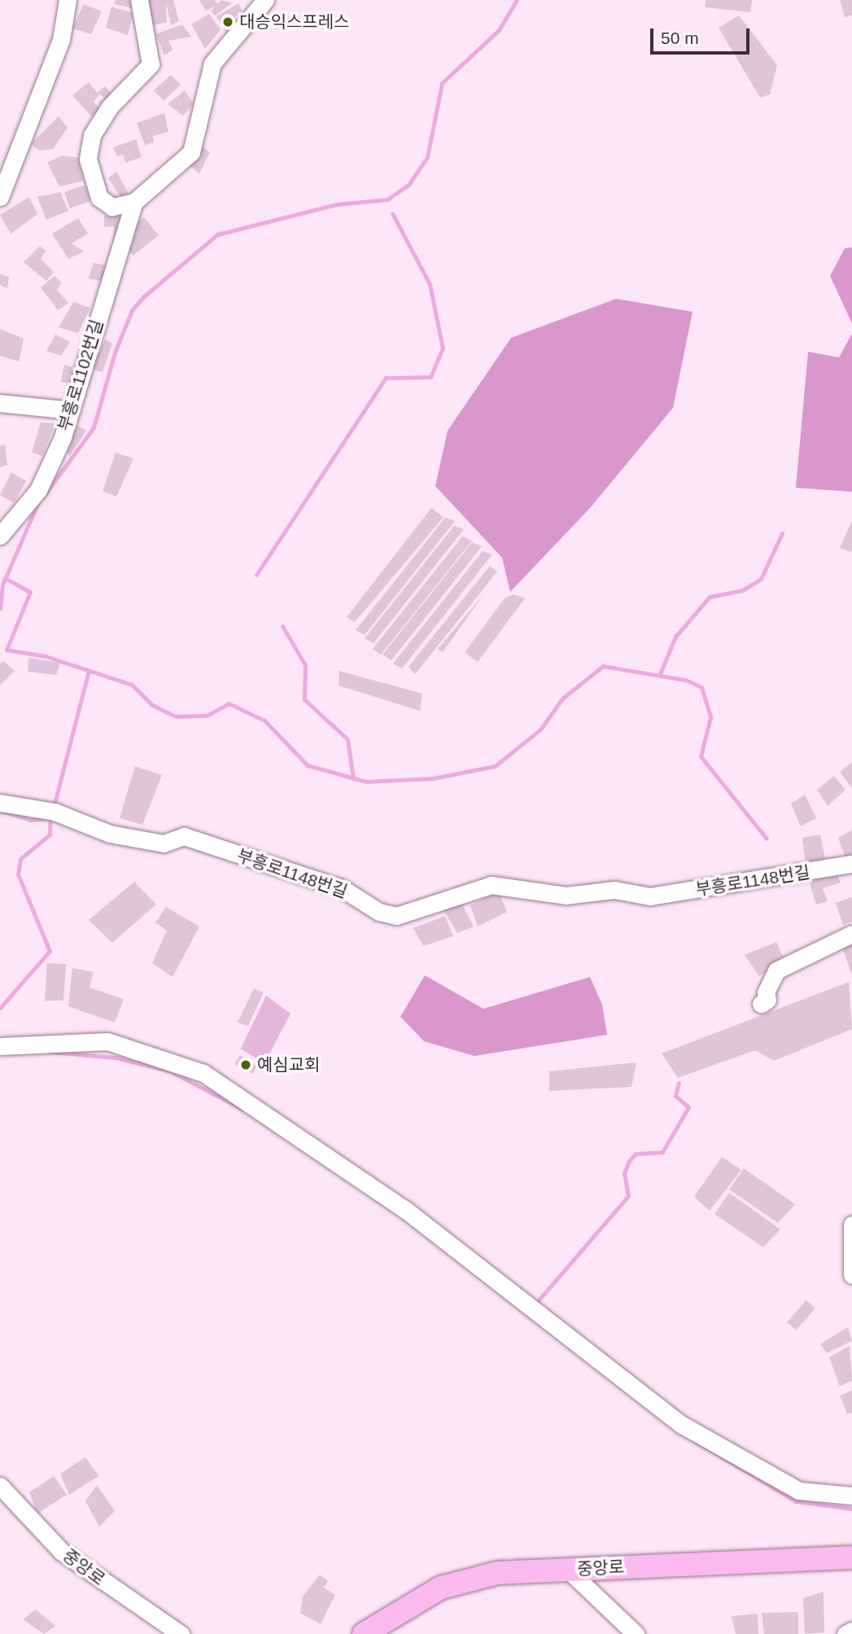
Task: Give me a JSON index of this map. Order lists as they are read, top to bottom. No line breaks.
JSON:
{"streets":{"main road":["중앙로"],"street":["부흥로1102번길","부흥로1148번길"]},"places":["대승익스프레스","예심교회"],"scale_bar":"50 m"}
